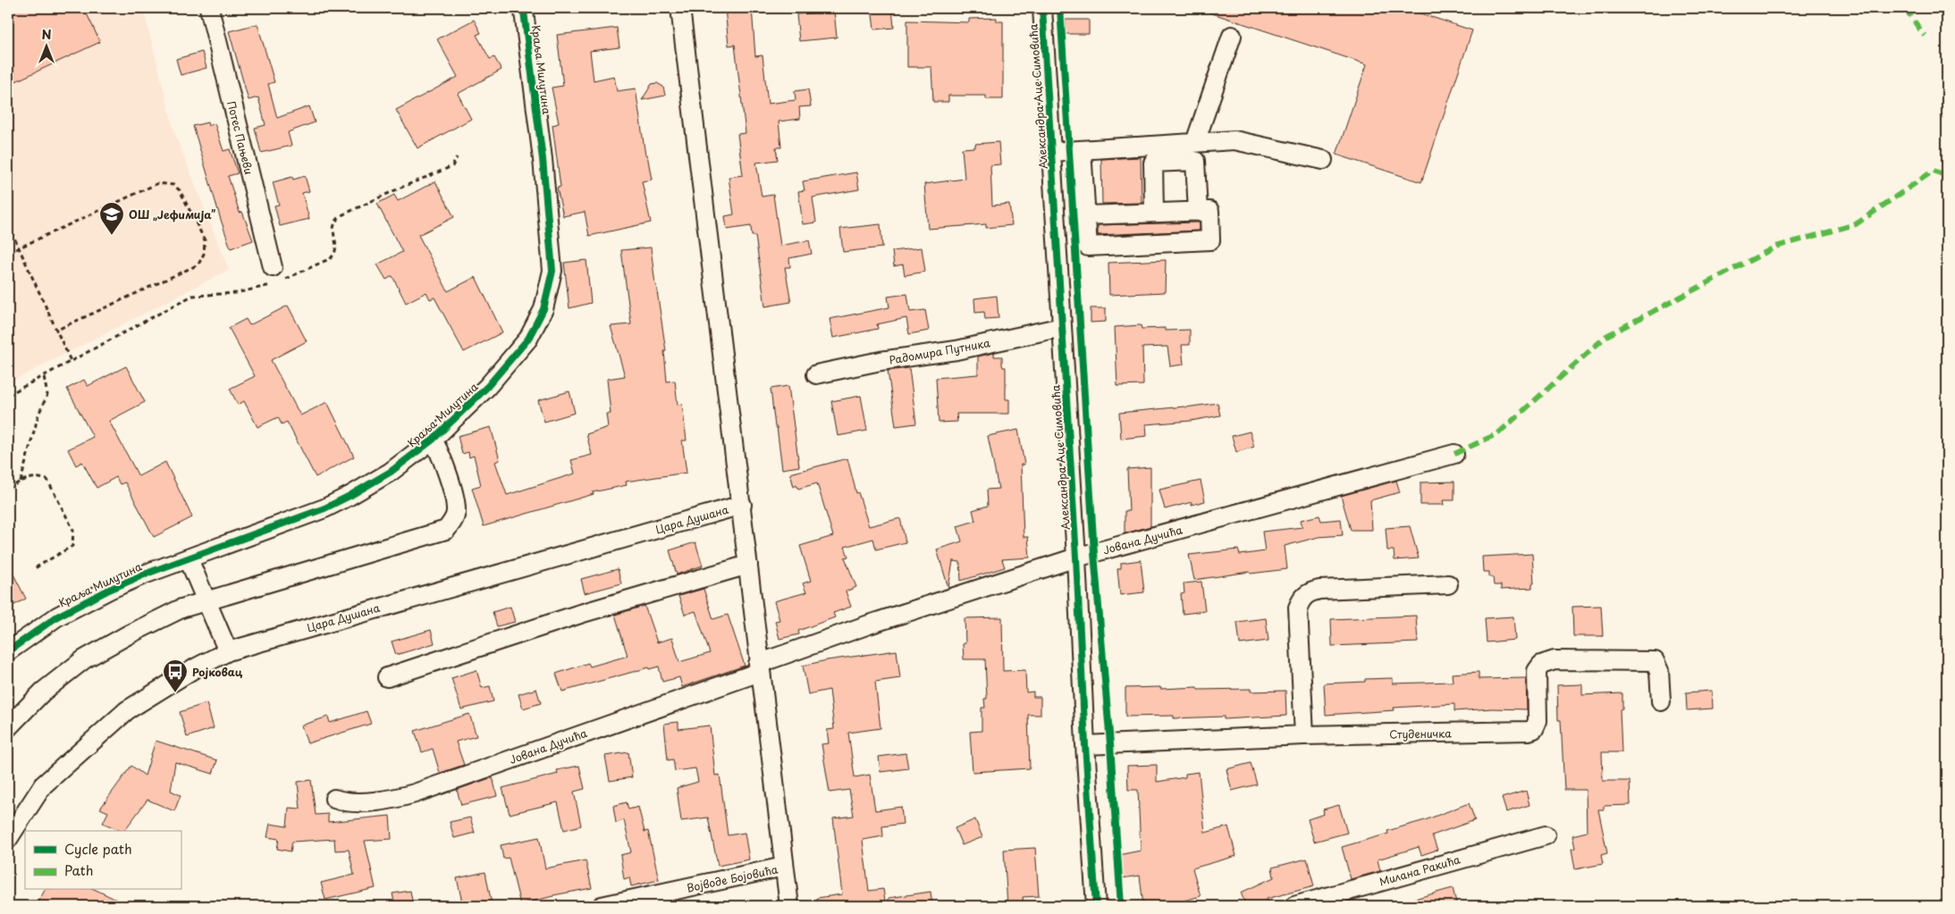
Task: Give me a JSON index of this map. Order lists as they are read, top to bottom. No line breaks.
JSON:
{"streets":{"street":["Краља Милутина","Александра Аце Симовића","Потес Пањеви","Радомира Путника","Цара Душана","Јована Дучића","Студеничка","Милана Ракића","Војводе Бојовића"]},"crossings":[["Александра Аце Симовића","Радомира Путника"],["Александра Аце Симовића","Јована Дучића"],["Александра Аце Симовића","Студеничка"]],"places":{"school or university":["ОШ „Јефимија”"],"bus stop":["Ројковац"]},"legend":["Cycle path","Path"],"north":"top"}
